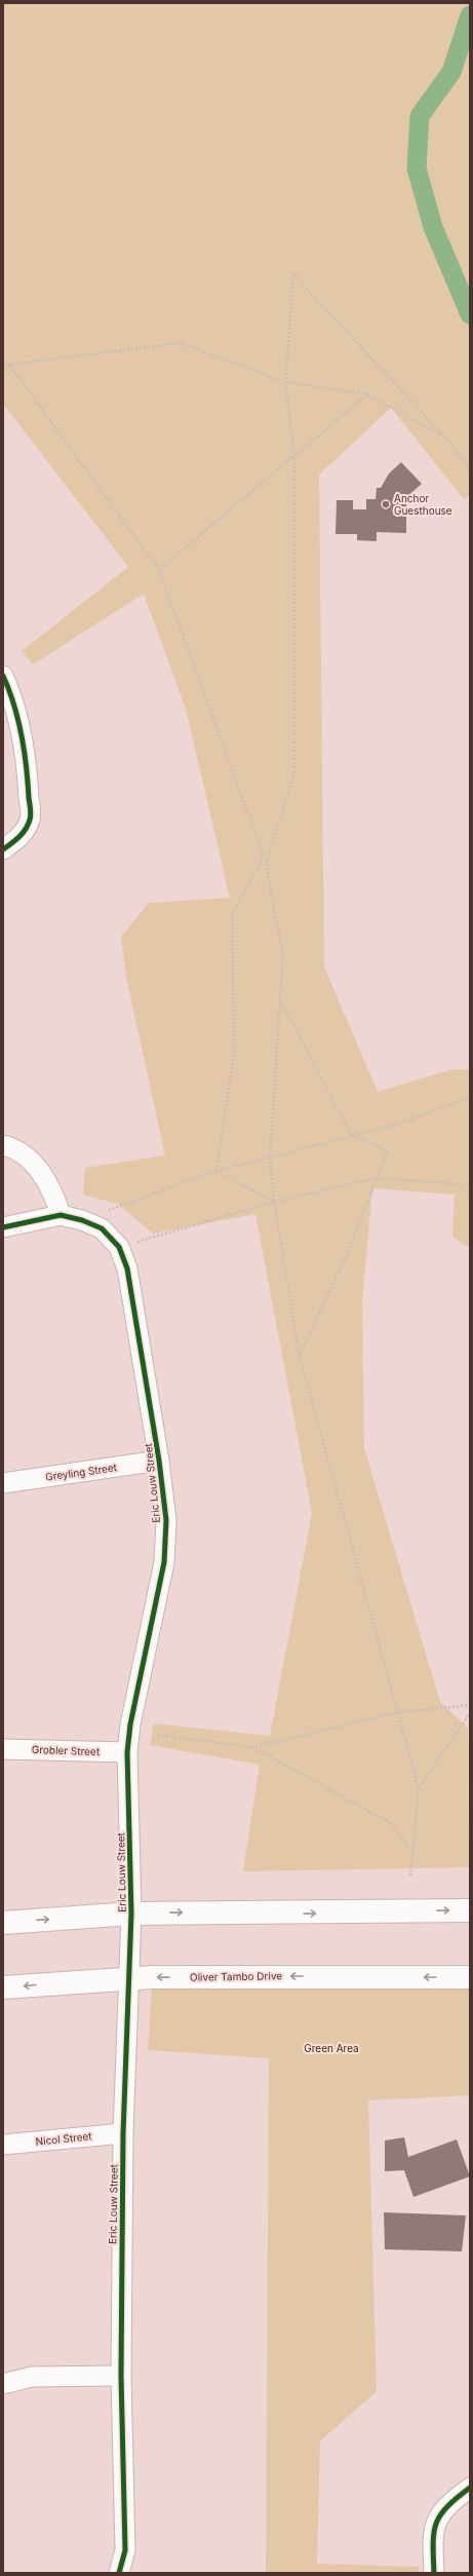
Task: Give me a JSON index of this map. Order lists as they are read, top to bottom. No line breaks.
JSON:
{"streets":{"street":["Greyling Street","Eric Louw Street","Grobler Street","Oliver Tambo Drive","Nicol Street"]},"crossings":[["Greyling Street","Eric Louw Street"],["Eric Louw Street","Grobler Street"],["Eric Louw Street","Oliver Tambo Drive"],["Eric Louw Street","Nicol Street"]],"parks":["Green Area"],"places":["Anchor Guesthouse"]}
